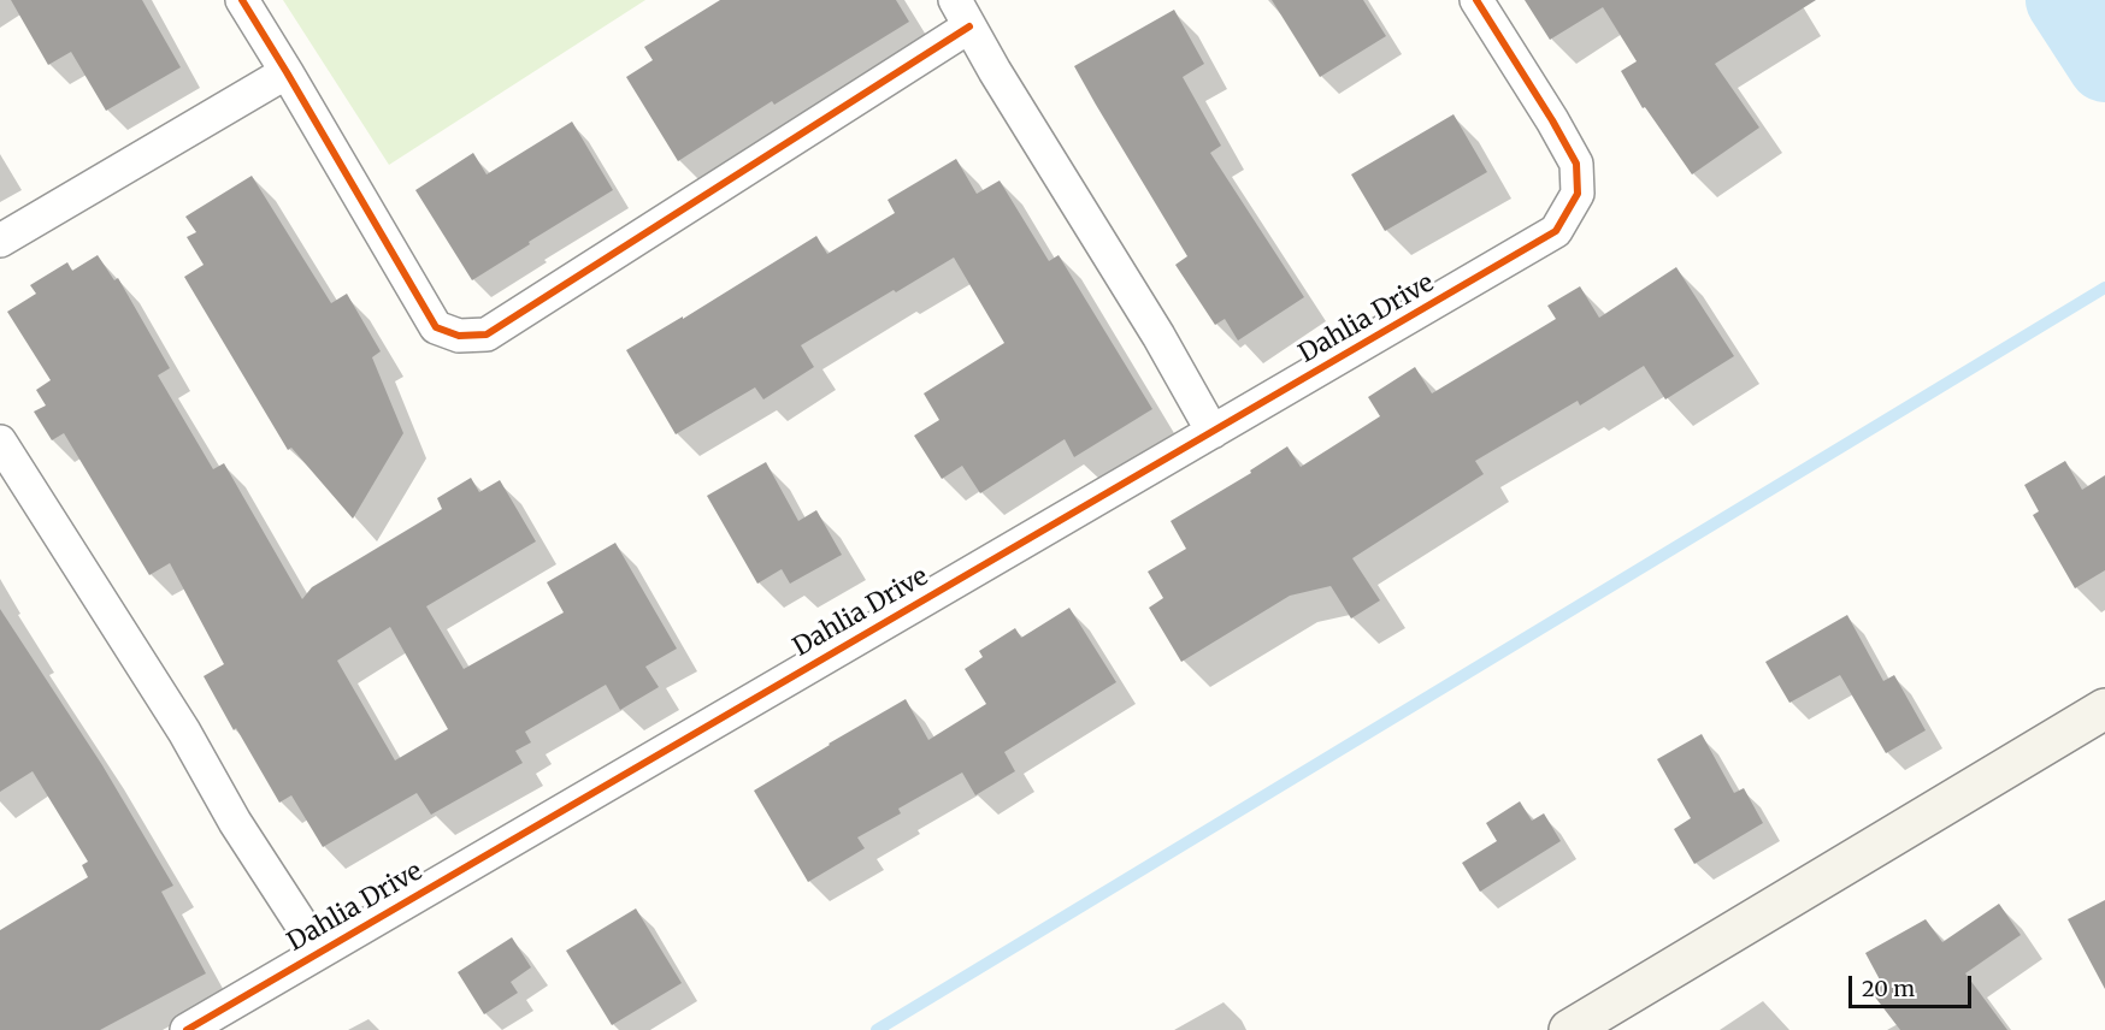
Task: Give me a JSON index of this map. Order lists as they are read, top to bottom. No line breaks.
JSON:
{"streets":{"street":["Dahlia Drive"]},"scale_bar":"20 m"}
